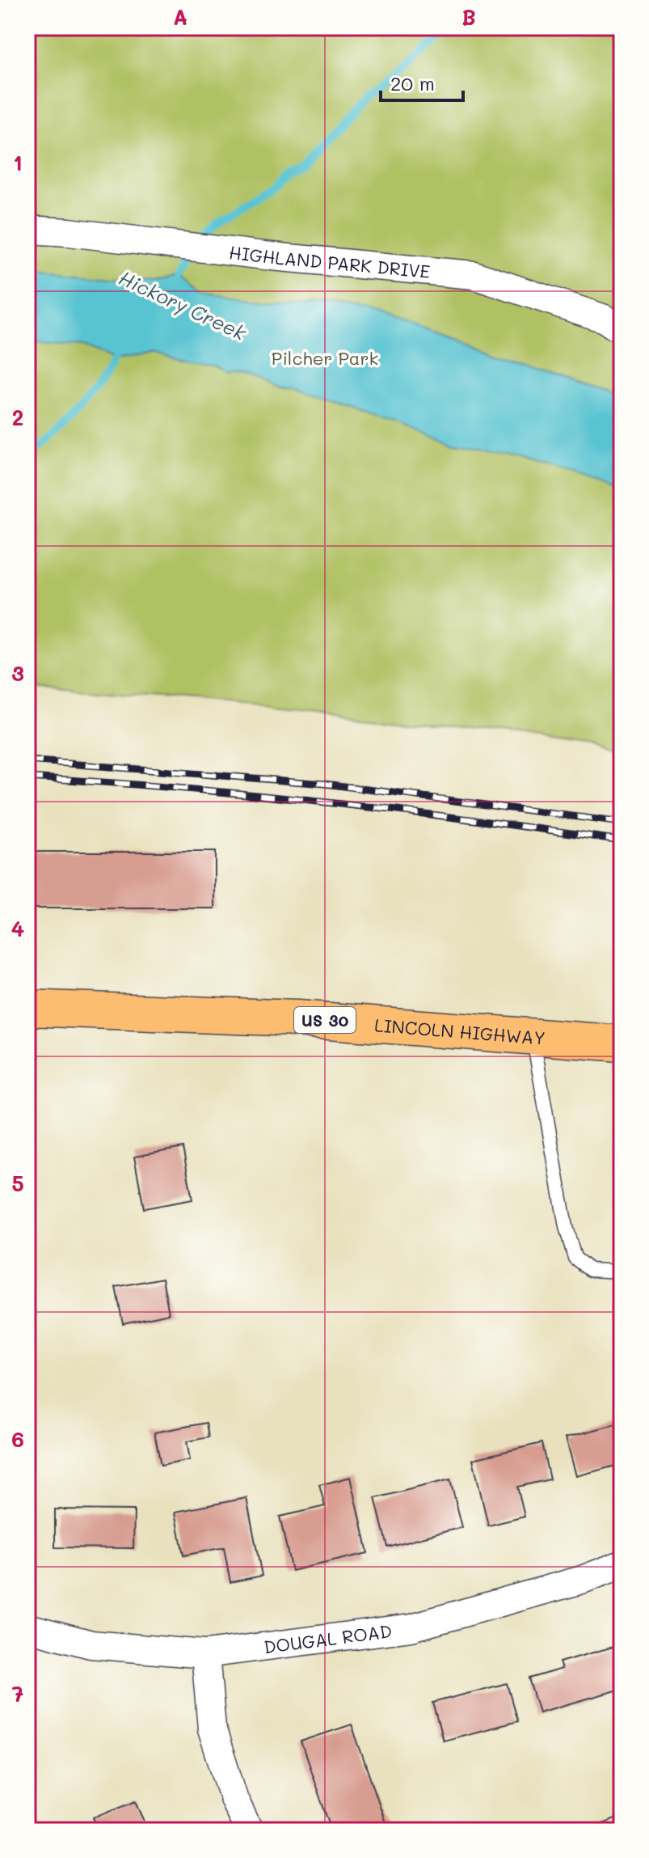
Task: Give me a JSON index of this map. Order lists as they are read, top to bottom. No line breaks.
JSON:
{"streets":{"main road":["US 30","LINCOLN HIGHWAY"],"street":["HIGHLAND PARK DRIVE","DOUGAL ROAD"]},"water":["Hickory Creek"],"parks":["Pilcher Park"],"scale_bar":"20 m","grid":{"columns":["A","B"],"rows":["1","2","3","4","5","6","7"]}}
